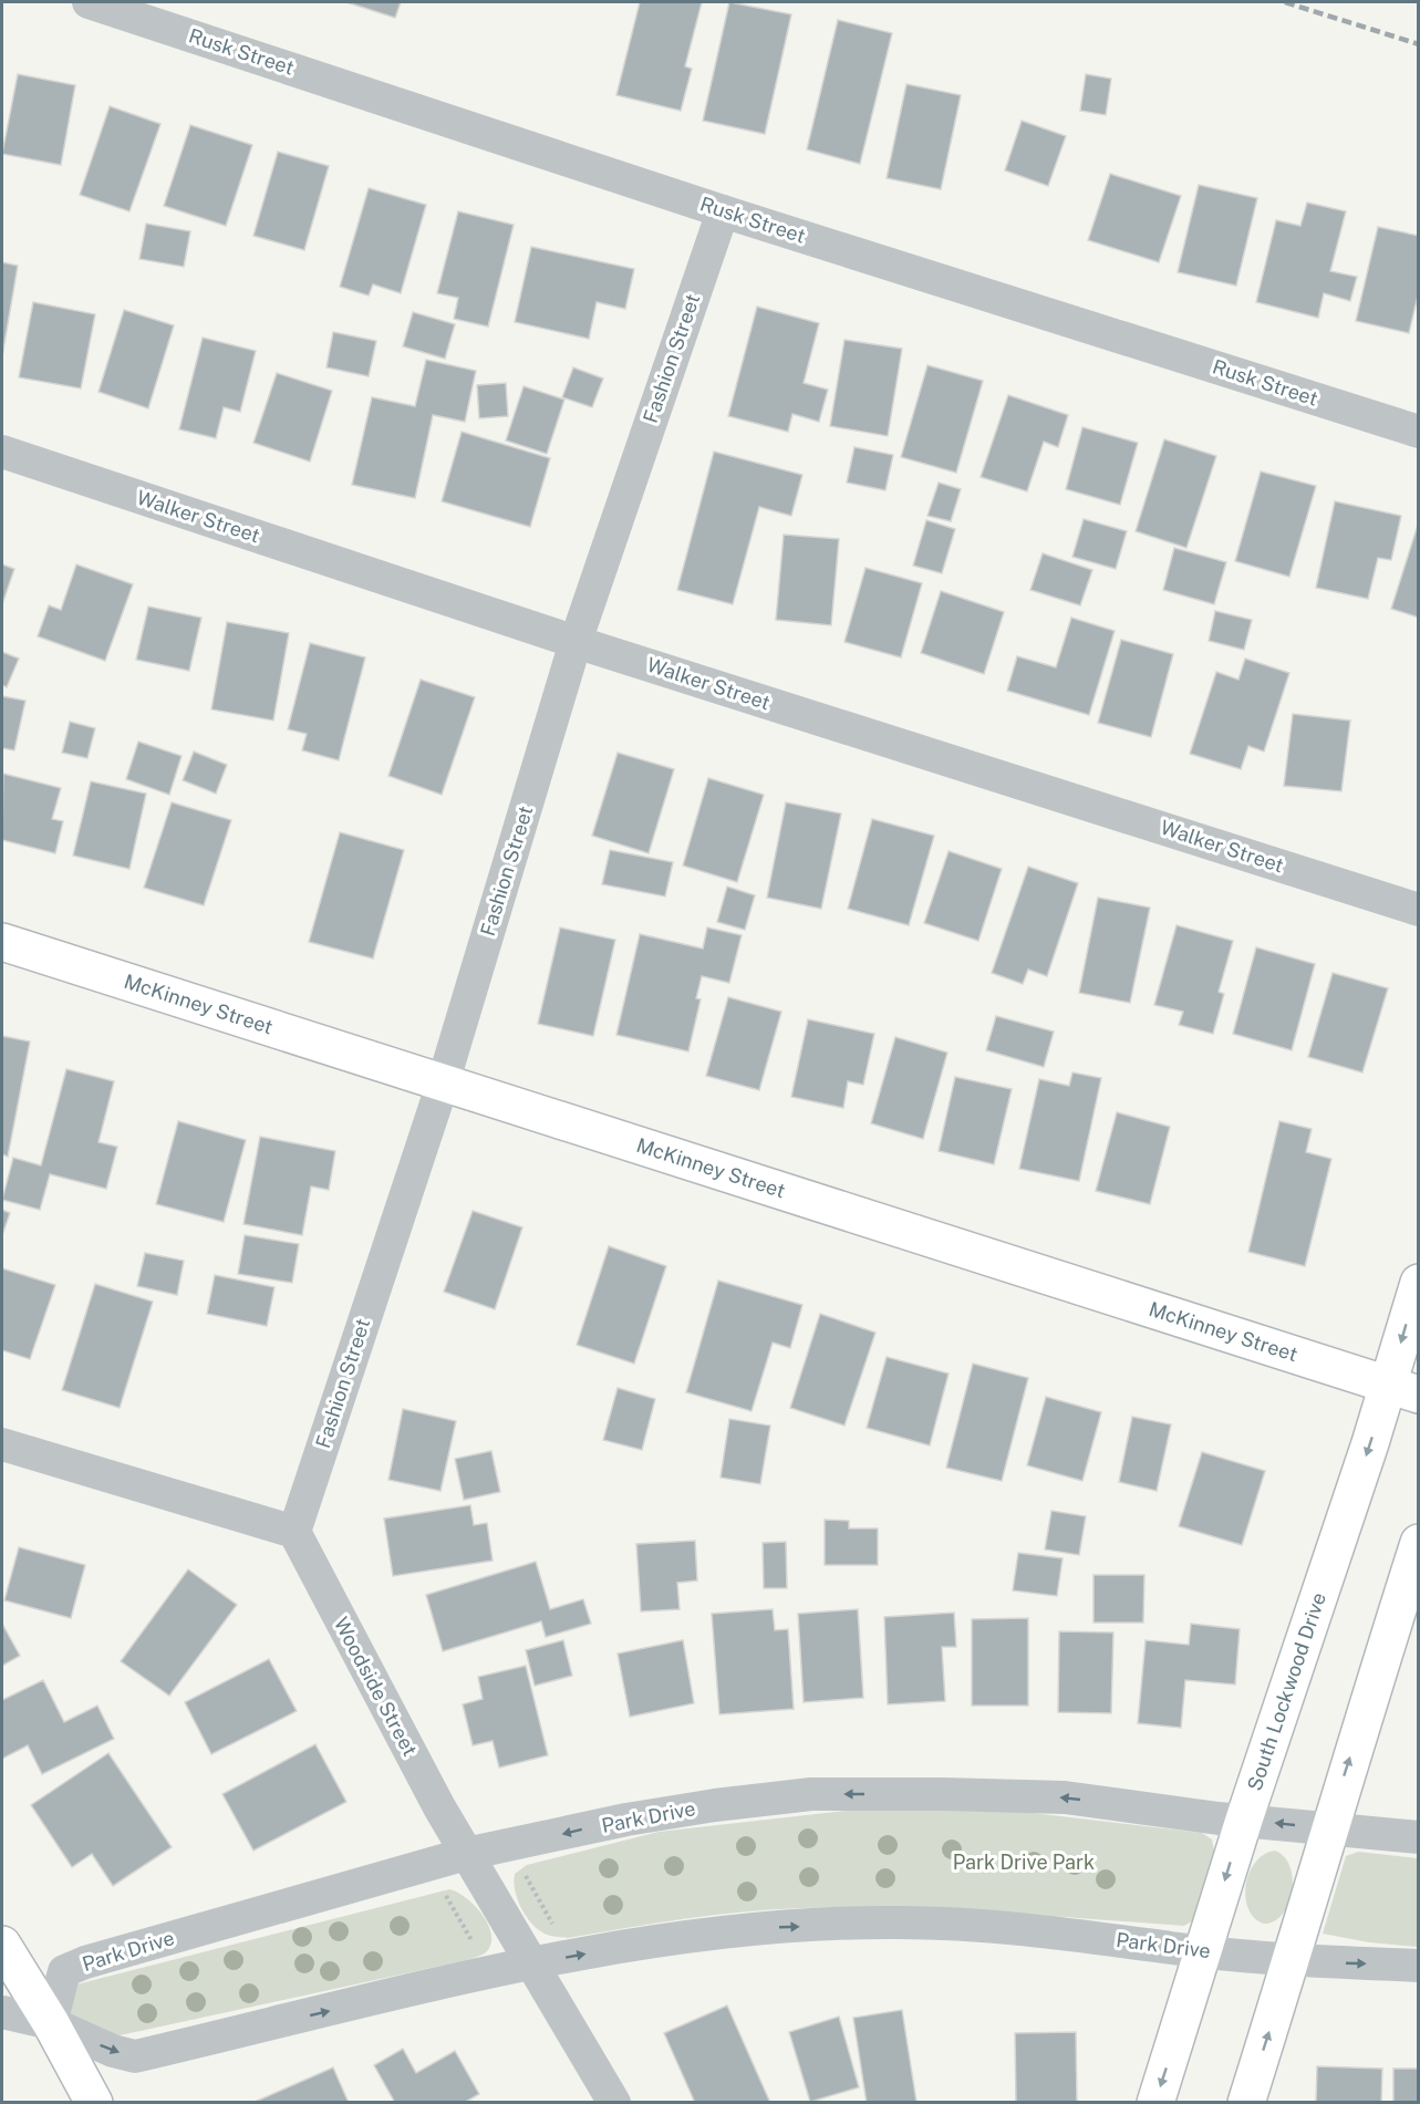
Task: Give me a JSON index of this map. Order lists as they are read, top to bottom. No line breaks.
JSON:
{"streets":{"street":["Rusk Street","Fashion Street","Walker Street","McKinney Street","Woodside Street","South Lockwood Drive","Park Drive"]},"crossings":[["Rusk Street","Fashion Street"],["Fashion Street","Walker Street"],["Fashion Street","McKinney Street"],["Fashion Street","Woodside Street"],["McKinney Street","South Lockwood Drive"],["Woodside Street","Park Drive"],["South Lockwood Drive","Park Drive"]],"parks":["Park Drive Park"]}
